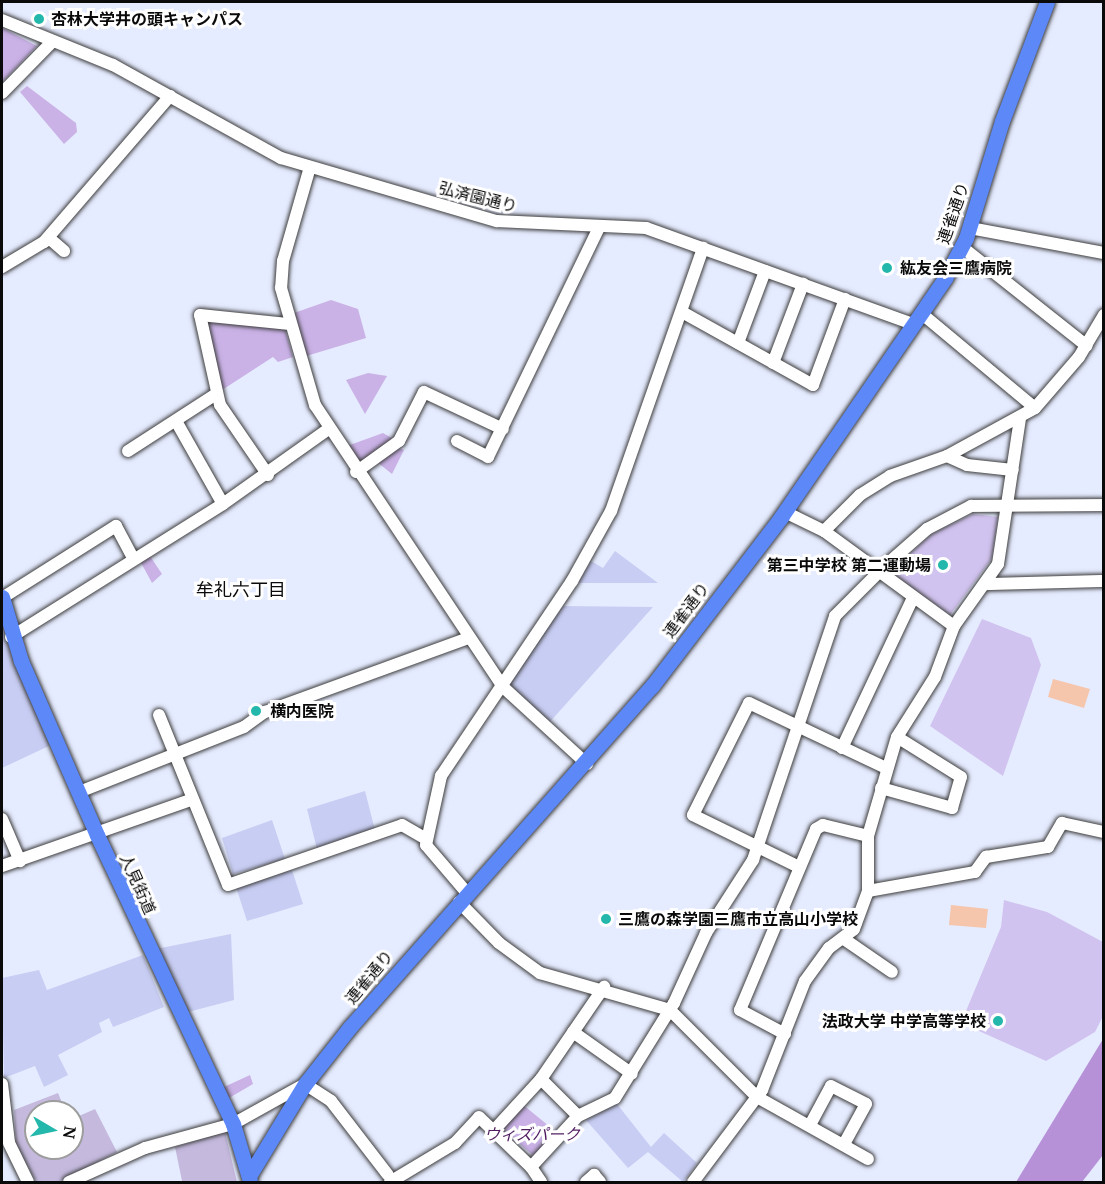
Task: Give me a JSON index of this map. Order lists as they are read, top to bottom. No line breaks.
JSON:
{"streets":{"main road":["連雀通り","人見街道"],"street":["弘済園通り"]},"crossings":[["弘済園通り","連雀通り"],["連雀通り","人見街道"]],"districts":["牟礼六丁目"],"parks":["ウィズパーク"],"places":["杏林大学井の頭キャンパス","紘友会三鷹病院","第三中学校 第二運動場","横内医院","三鷹の森学園三鷹市立高山小学校","法政大学 中学高等学校"],"north":"right"}
